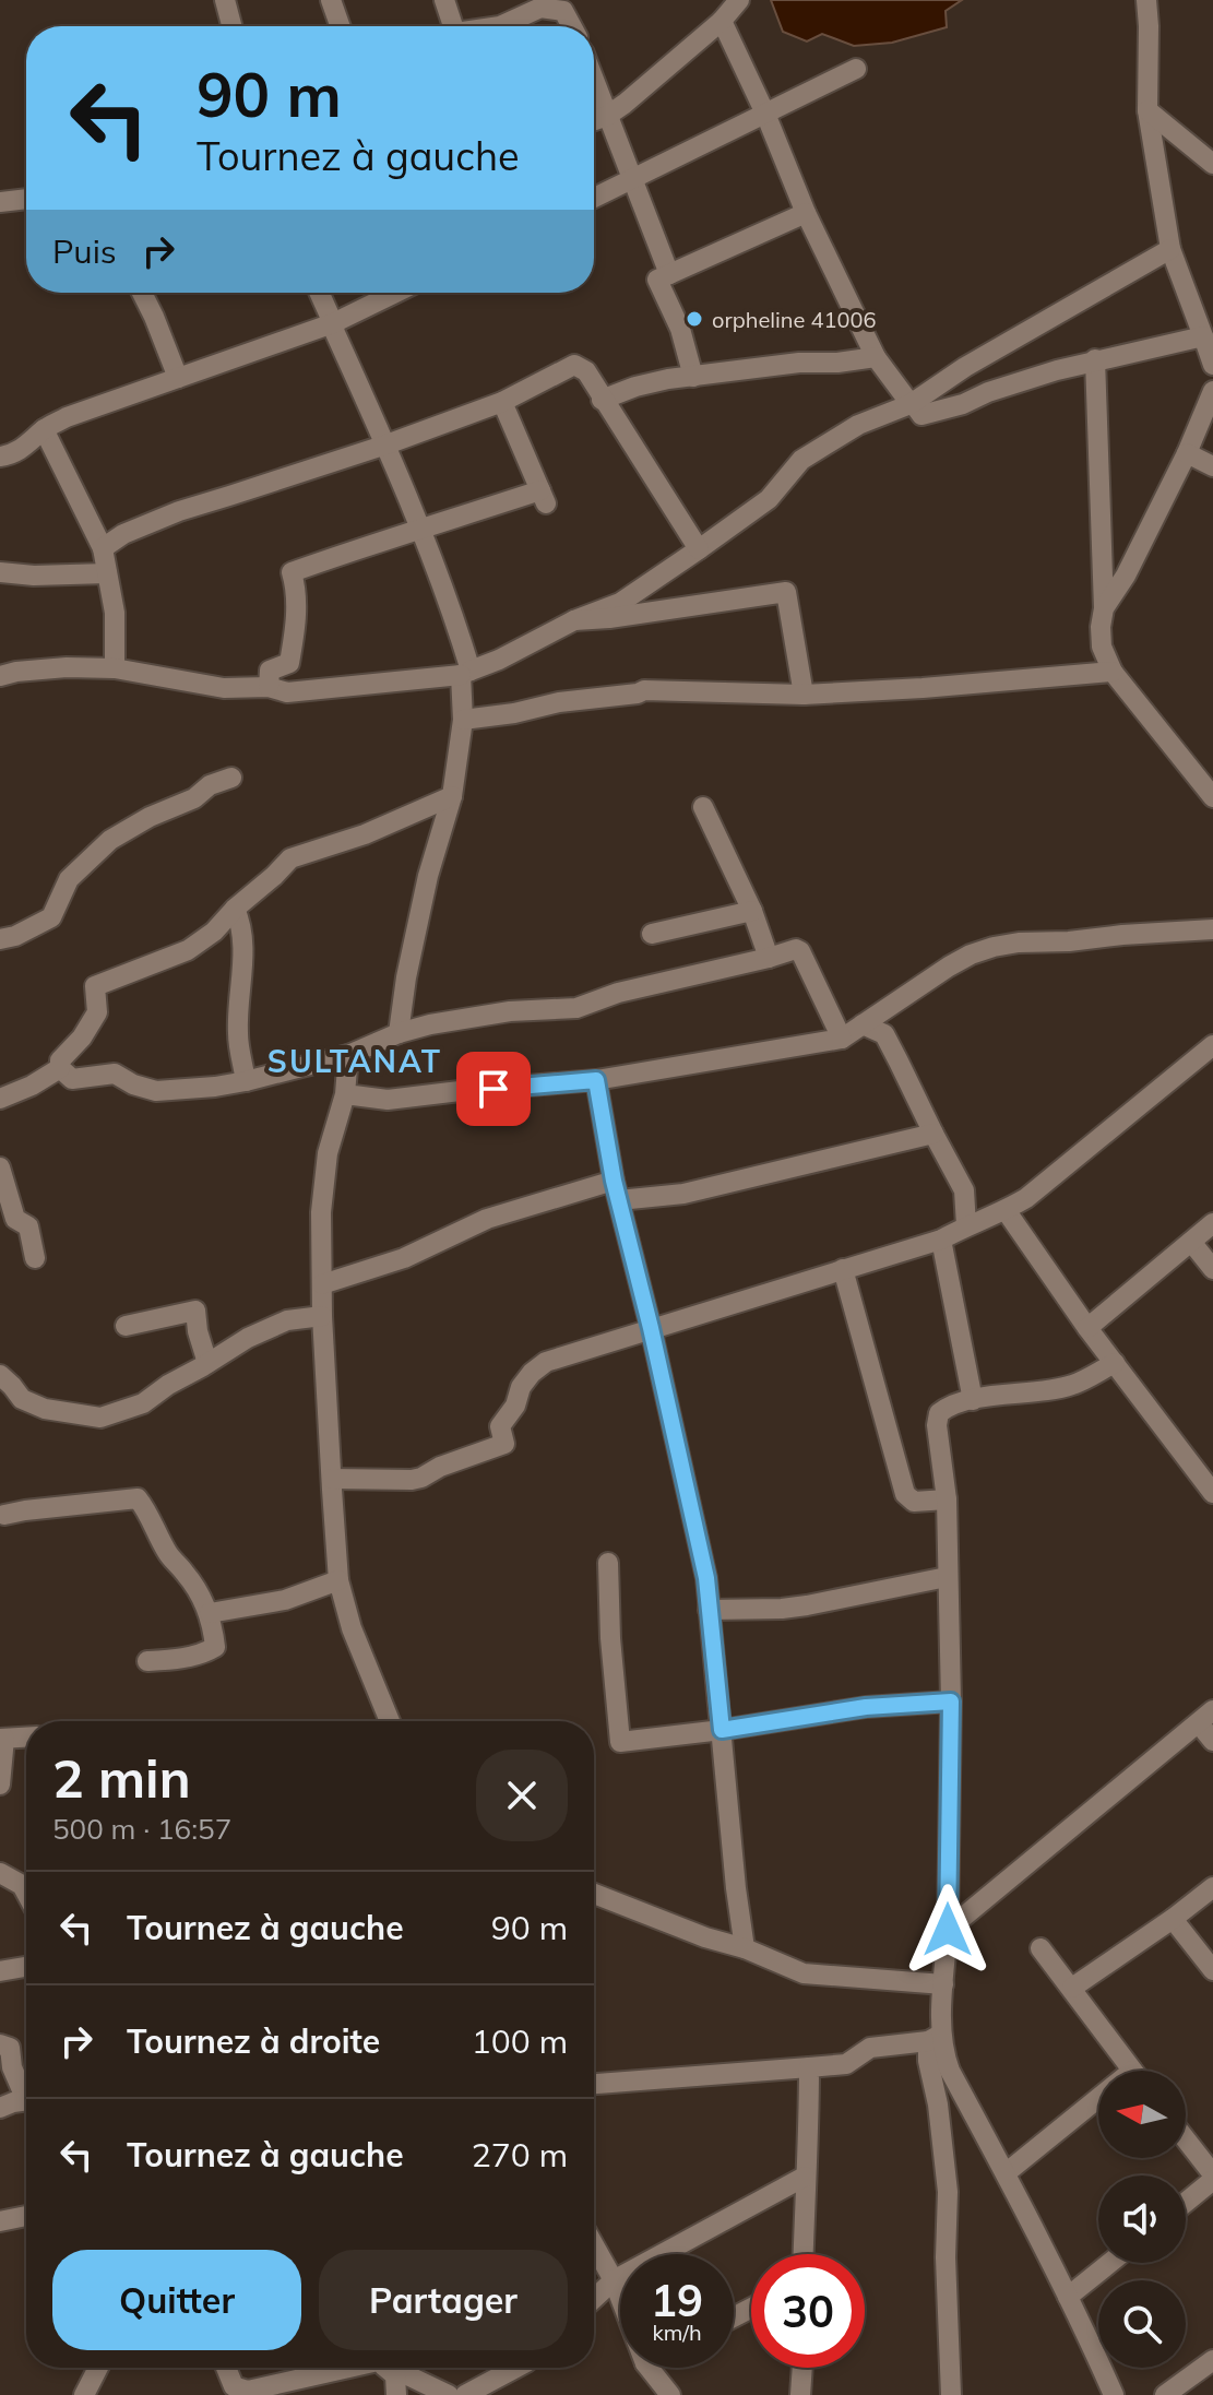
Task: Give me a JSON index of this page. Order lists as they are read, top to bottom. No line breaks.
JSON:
{"districts":["SULTANAT"],"places":["orpheline 41006"],"north":"left","page":{"turn":["90 m","Tournez à gauche"],"then":"Puis","heading":["2 min","500 m · 16:57"],"list":[{"name":"Tournez à gauche","value":"90 m"},{"name":"Tournez à droite","value":"100 m"},{"name":"Tournez à gauche","value":"270 m"}],"buttons":["Quitter","Partager"],"speed":"19 km/h","limit":"30"}}
